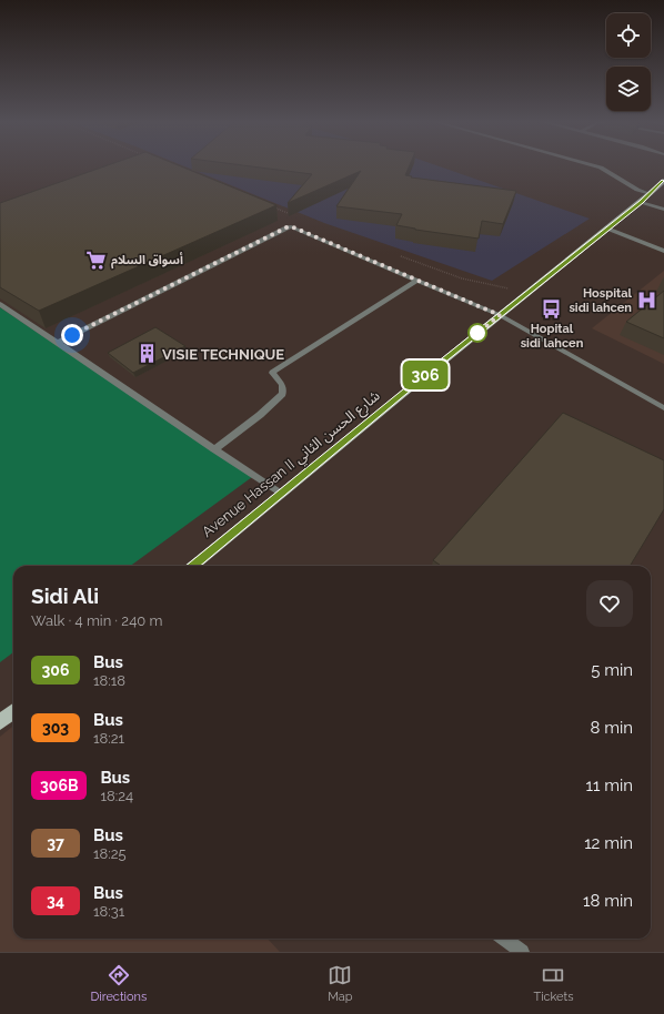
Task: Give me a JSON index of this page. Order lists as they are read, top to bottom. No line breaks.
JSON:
{"streets":{"main road":["Avenue Hassan II شارع الحسن الثاني"]},"places":{"supermarket":["أسواق السلام"],"hospital":["Hospital sidi lahcen"],"bus stop":["Hopital sidi lahcen"],"building":["VISIE TECHNIQUE"]},"lines":["bus line 306"],"page":{"on_map":"306","heading":["Sidi Ali","Walk · 4 min · 240 m"],"list":[{"mark":"306","name":"Bus","note":"18:18","value":"5 min"},{"mark":"303","name":"Bus","note":"18:21","value":"8 min"},{"mark":"306B","name":"Bus","note":"18:24","value":"11 min"},{"mark":"37","name":"Bus","note":"18:25","value":"12 min"},{"mark":"34","name":"Bus","note":"18:31","value":"18 min"}],"tabs":["Directions","Map","Tickets"]}}
